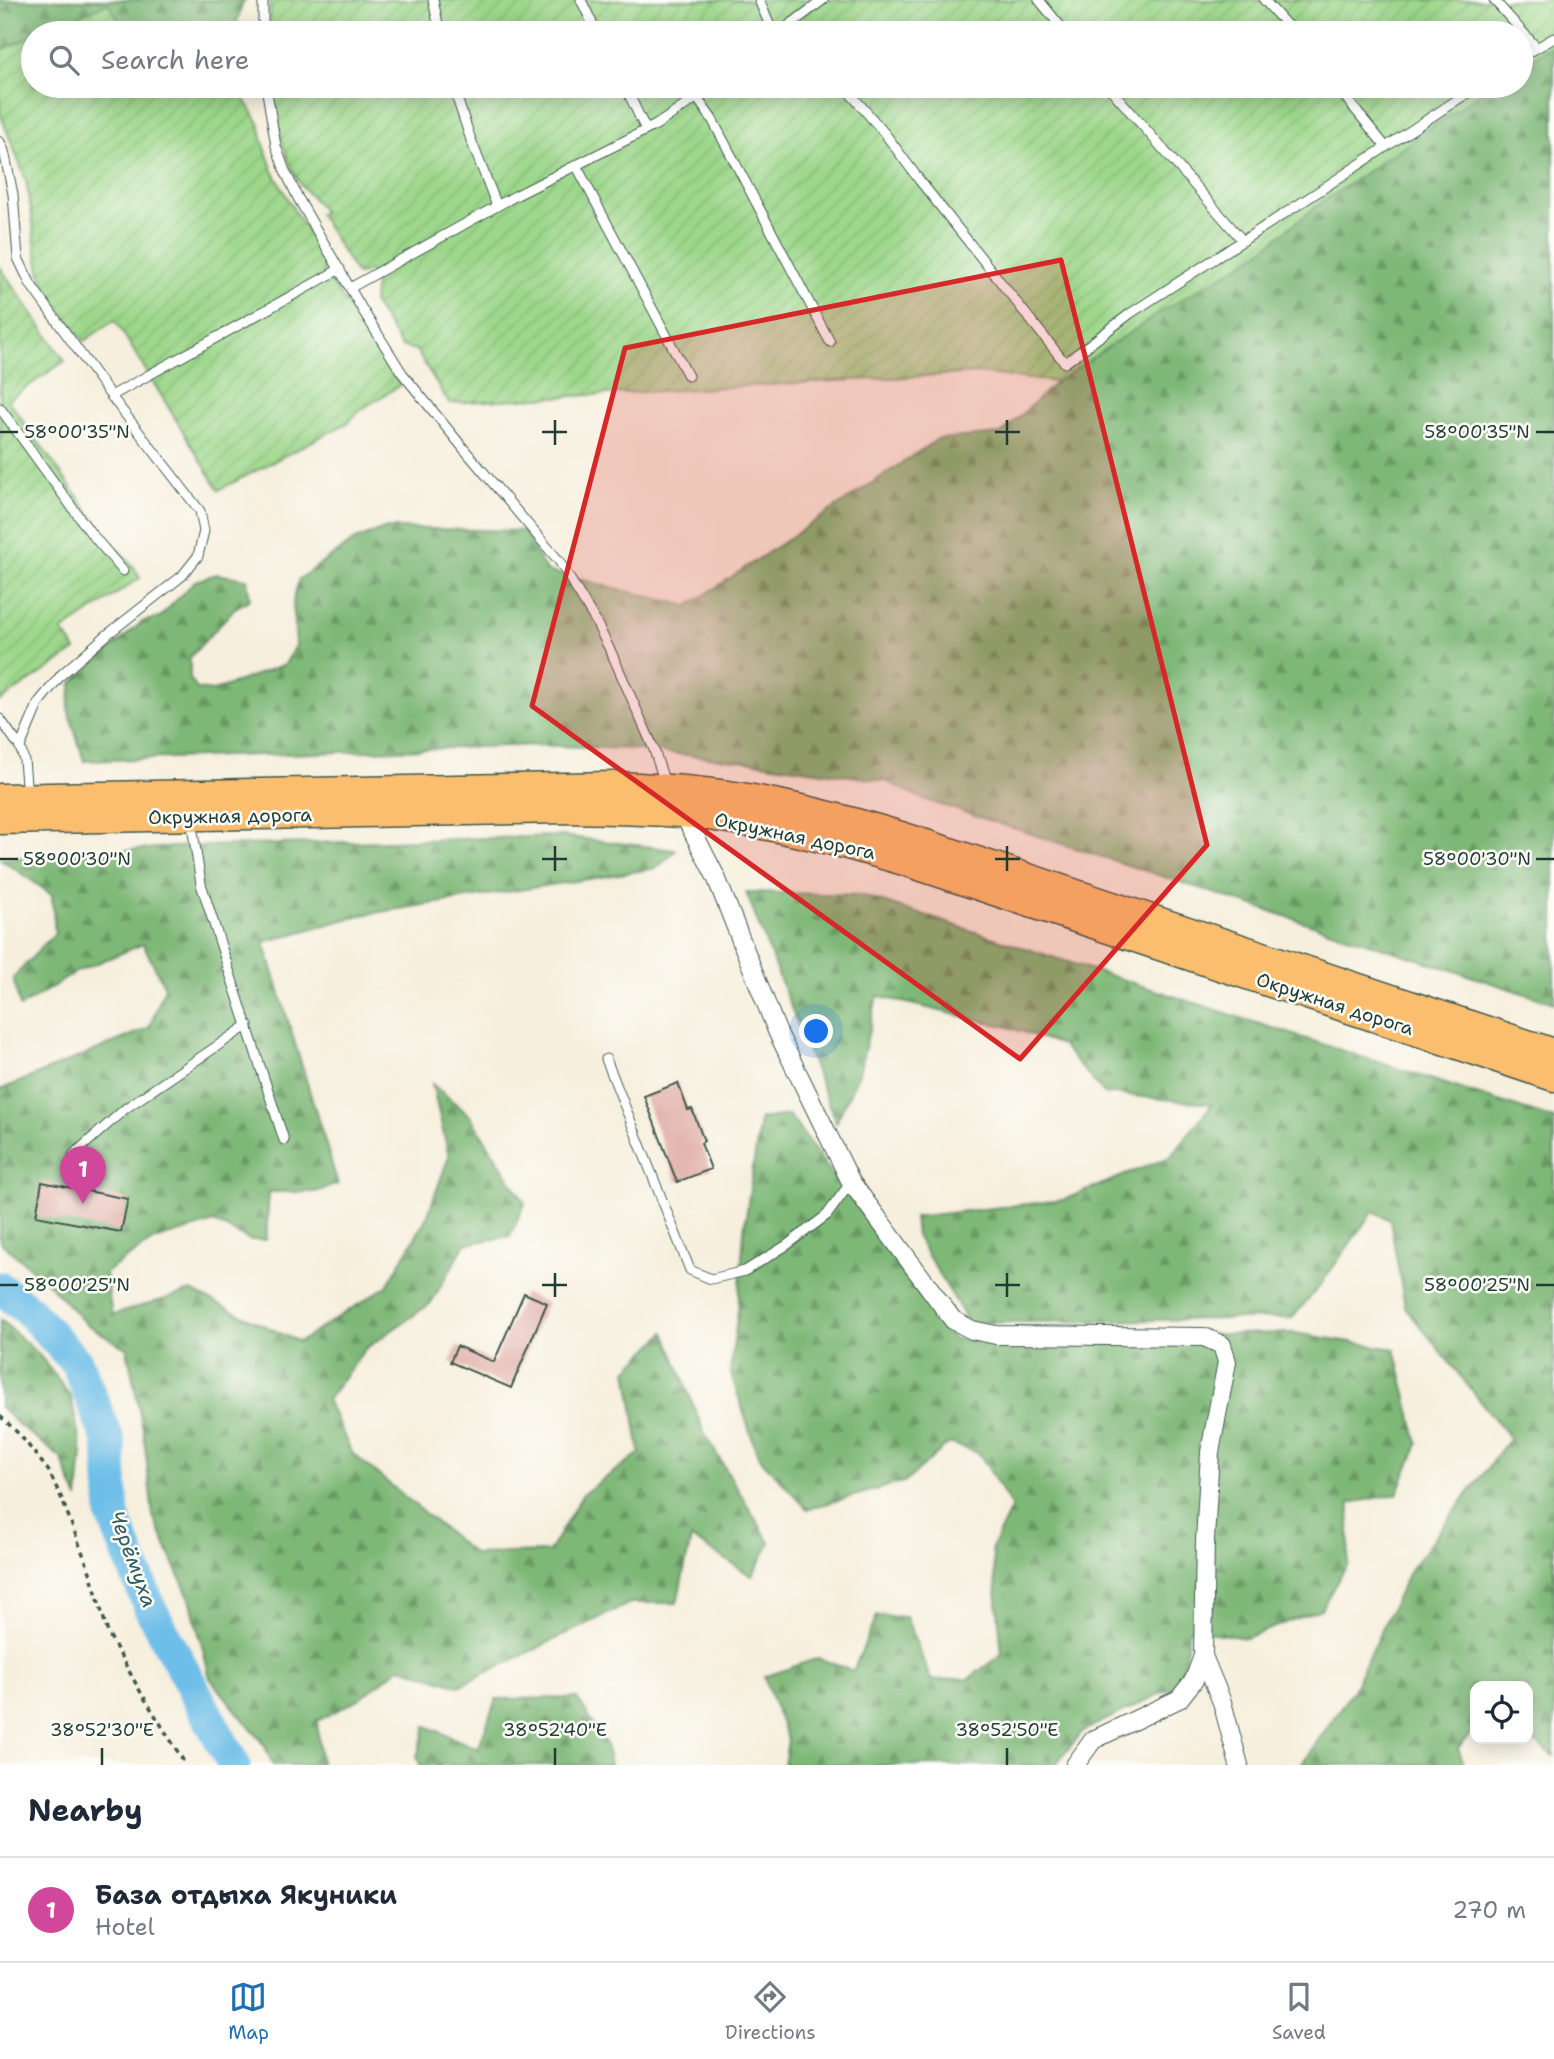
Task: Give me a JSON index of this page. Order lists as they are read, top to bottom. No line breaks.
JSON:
{"streets":{"main road":["Окружная дорога"]},"water":["Черёмуха"],"page":{"search":"Search here","pins":"1","heading":"Nearby","list":[{"mark":"1","name":"База отдыха Якуники","note":"Hotel","value":"270 m"}],"nav":["Map","Directions","Saved"]},"coordinates":["58°00'35\"N","58°00'30\"N","58°00'25\"N","38°52'30\"E","38°52'40\"E","38°52'50\"E"]}
